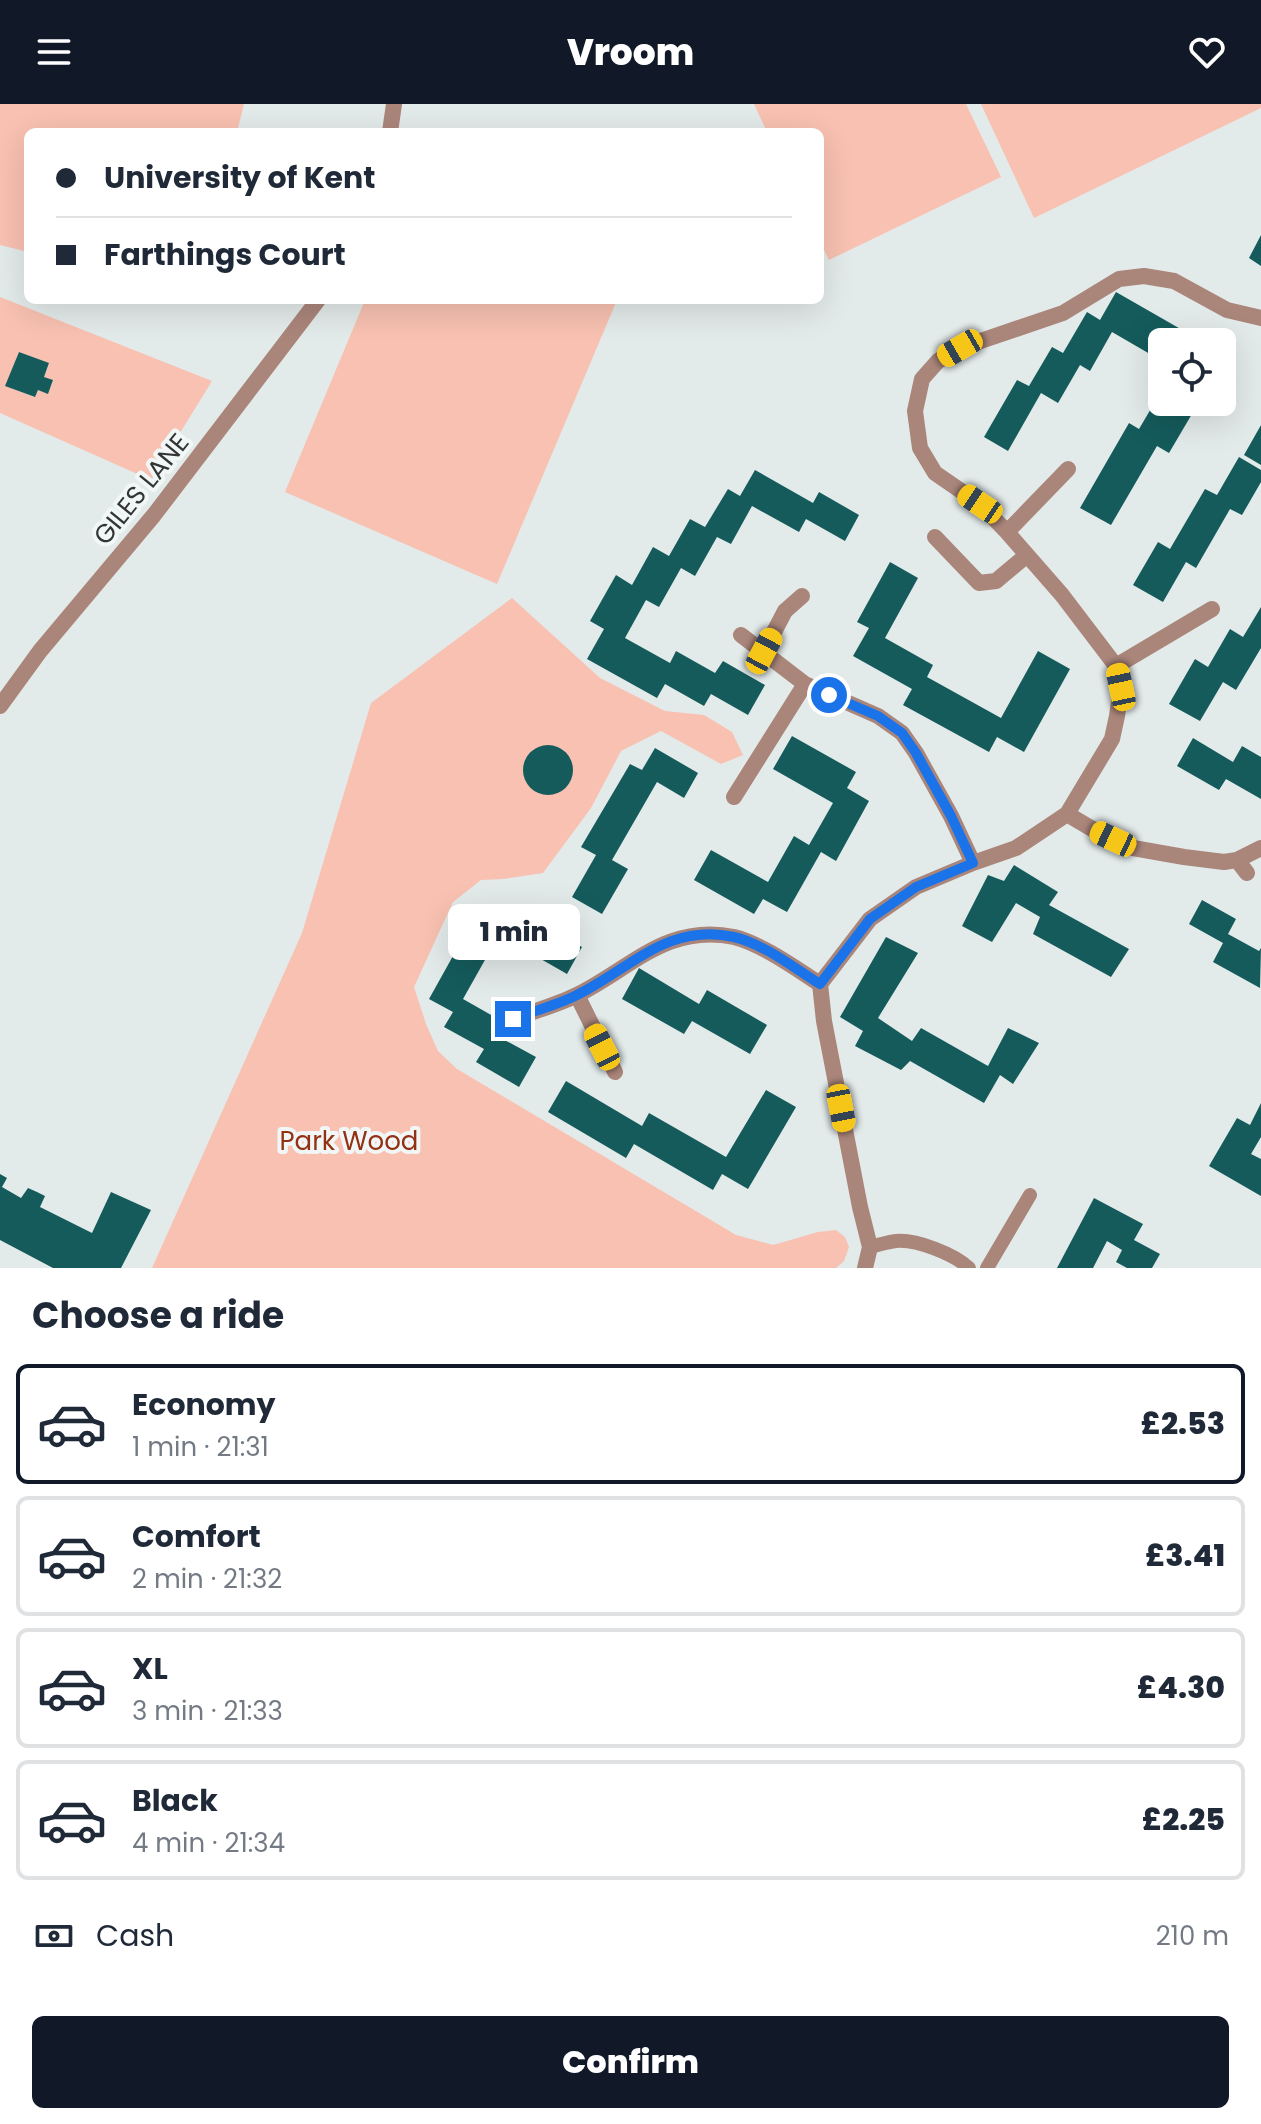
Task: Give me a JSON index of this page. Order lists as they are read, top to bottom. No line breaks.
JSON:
{"streets":{"street":["GILES LANE"]},"parks":["Park Wood"],"page":{"header":"Vroom","banner":["University of Kent","Farthings Court"],"bubble":"1 min","heading":"Choose a ride","list":[{"name":"Economy","note":"1 min · 21:31","value":"£2.53"},{"name":"Comfort","note":"2 min · 21:32","value":"£3.41"},{"name":"XL","note":"3 min · 21:33","value":"£4.30"},{"name":"Black","note":"4 min · 21:34","value":"£2.25"}],"pay":["Cash","210 m"],"buttons":"Confirm"}}
